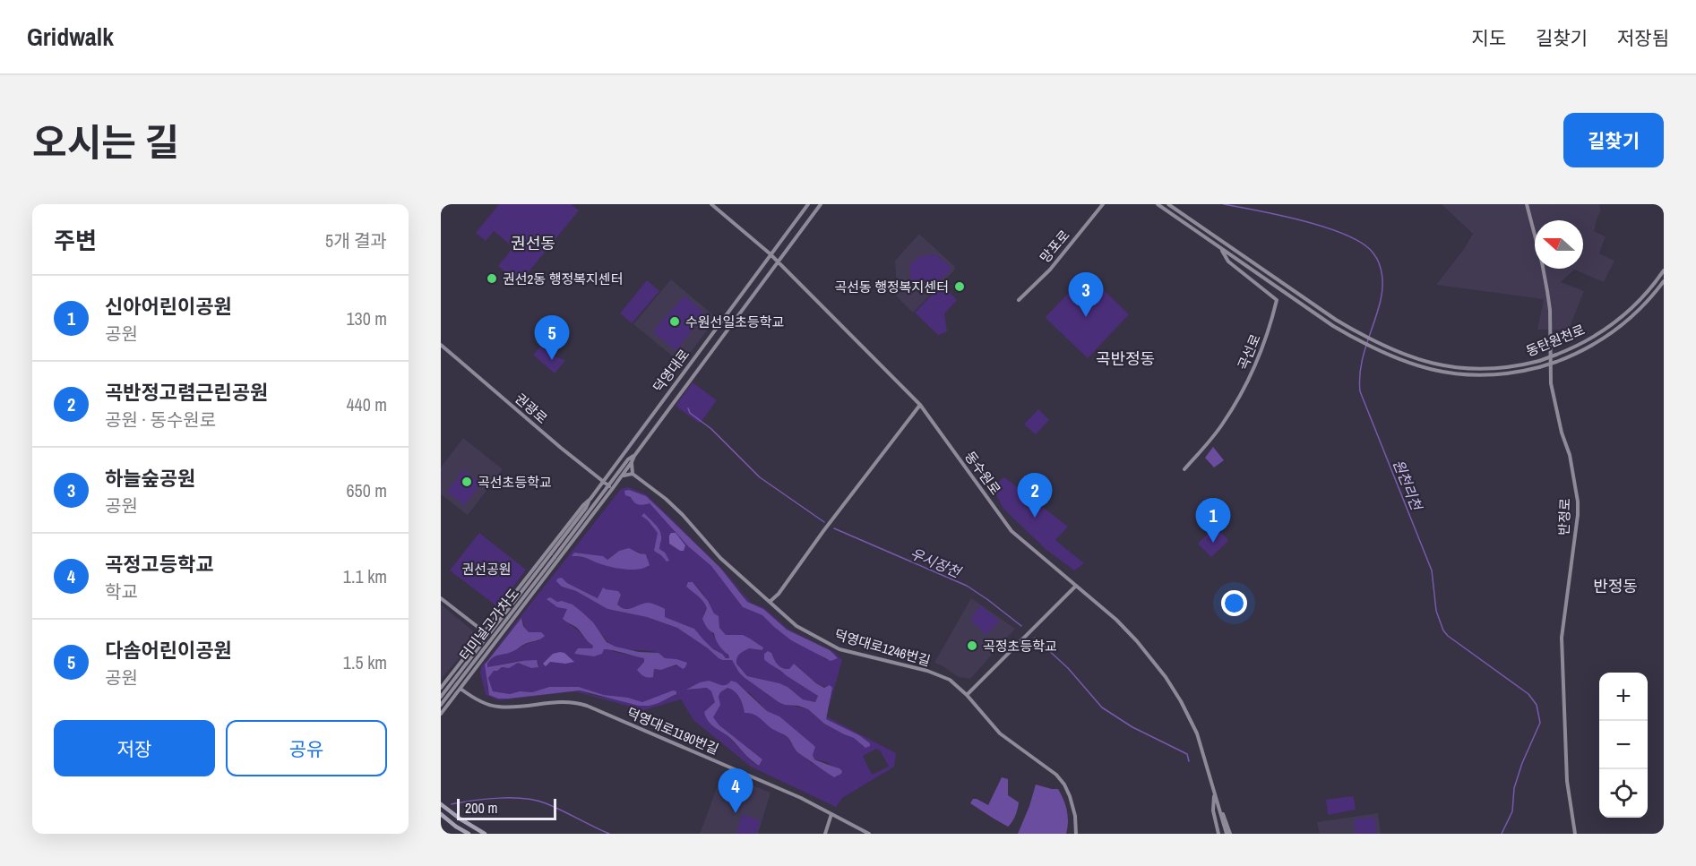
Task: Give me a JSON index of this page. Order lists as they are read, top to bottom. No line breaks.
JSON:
{"streets":{"main road":["망포로","동탄원천로","곡선로","덕영대로","권광로","동수원로","반정로","터미널고가차도","덕영대로1246번길","덕영대로1190번길"]},"crossings":[["동탄원천로","곡선로"],["덕영대로","권광로"],["덕영대로","동수원로"],["덕영대로","터미널고가차도"],["덕영대로","덕영대로1190번길"]],"districts":["권선동","곡반정동","반정동"],"water":["원천리천","우시장천"],"parks":["권선공원"],"places":["권선2동 행정복지센터","곡선동 행정복지센터","수원선일초등학교","곡선초등학교","곡정초등학교"],"scale_bar":"200 m","north":"left","page":{"header":"Gridwalk","nav":["지도","길찾기","저장됨"],"title":"오시는 길","buttons":["길찾기",["저장","공유"]],"heading":["주변","5개 결과"],"pins":["3","5","2","1","4"],"list":[{"mark":"1","name":"신아어린이공원","note":"공원","value":"130 m"},{"mark":"2","name":"곡반정고렴근린공원","note":"공원 · 동수원로","value":"440 m"},{"mark":"3","name":"하늘숲공원","note":"공원","value":"650 m"},{"mark":"4","name":"곡정고등학교","note":"학교","value":"1.1 km"},{"mark":"5","name":"다솜어린이공원","note":"공원","value":"1.5 km"}],"map_buttons":["+","−"],"scale":"200 m"}}
